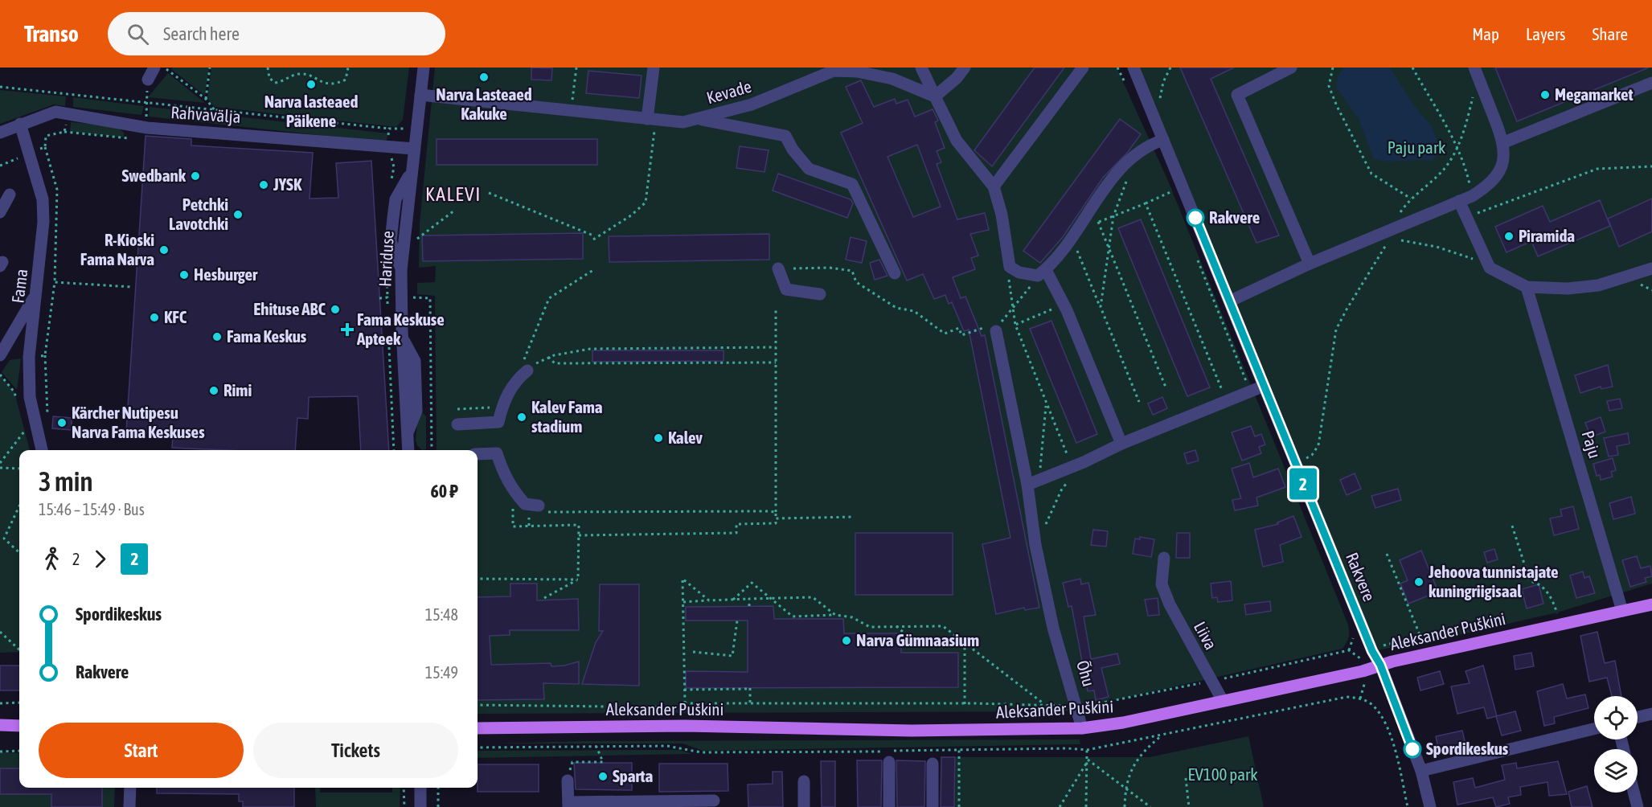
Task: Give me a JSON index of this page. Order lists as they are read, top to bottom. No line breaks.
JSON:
{"streets":{"main road":["Aleksander Puškini"],"street":["Kevade","Rahvavälja","Hariduse","Fama","Paju","Rakvere","Liiva","Õhu"]},"crossings":[["Kevade","Hariduse"],["Rahvavälja","Hariduse"],["Rahvavälja","Fama"],["Paju","Aleksander Puškini"],["Rakvere","Aleksander Puškini"],["Aleksander Puškini","Liiva"],["Aleksander Puškini","Õhu"]],"districts":["KALEVI"],"parks":["Paju park","EV100 park"],"places":{"other":["Narva Lasteaed Kakuke","Narva lasteaed Päikene","Megamarket","Swedbank","JYSK","Petchki Lavotchki","Rakvere","Piramida","R-Kioski Fama Narva","Hesburger","Ehituse ABC","KFC","Fama Keskus","Rimi","Kalev Fama stadium","Kärcher Nutipesu Narva Fama Keskuses","Kalev","Jehoova tunnistajate kuningriigisaal","Narva Gümnaasium","Spordikeskus","Sparta"],"health":["Fama Keskuse Apteek"]},"lines":["bus line 2"],"page":{"header":"Transo","search":"Search here","nav":["Map","Layers","Share"],"on_map":"2","heading":["3 min","15:46 – 15:49 · Bus","60 ₽"],"legs":["2","2"],"list":[{"name":"Spordikeskus","value":"15:48"},{"name":"Rakvere","value":"15:49"}],"buttons":["Start","Tickets"]}}
